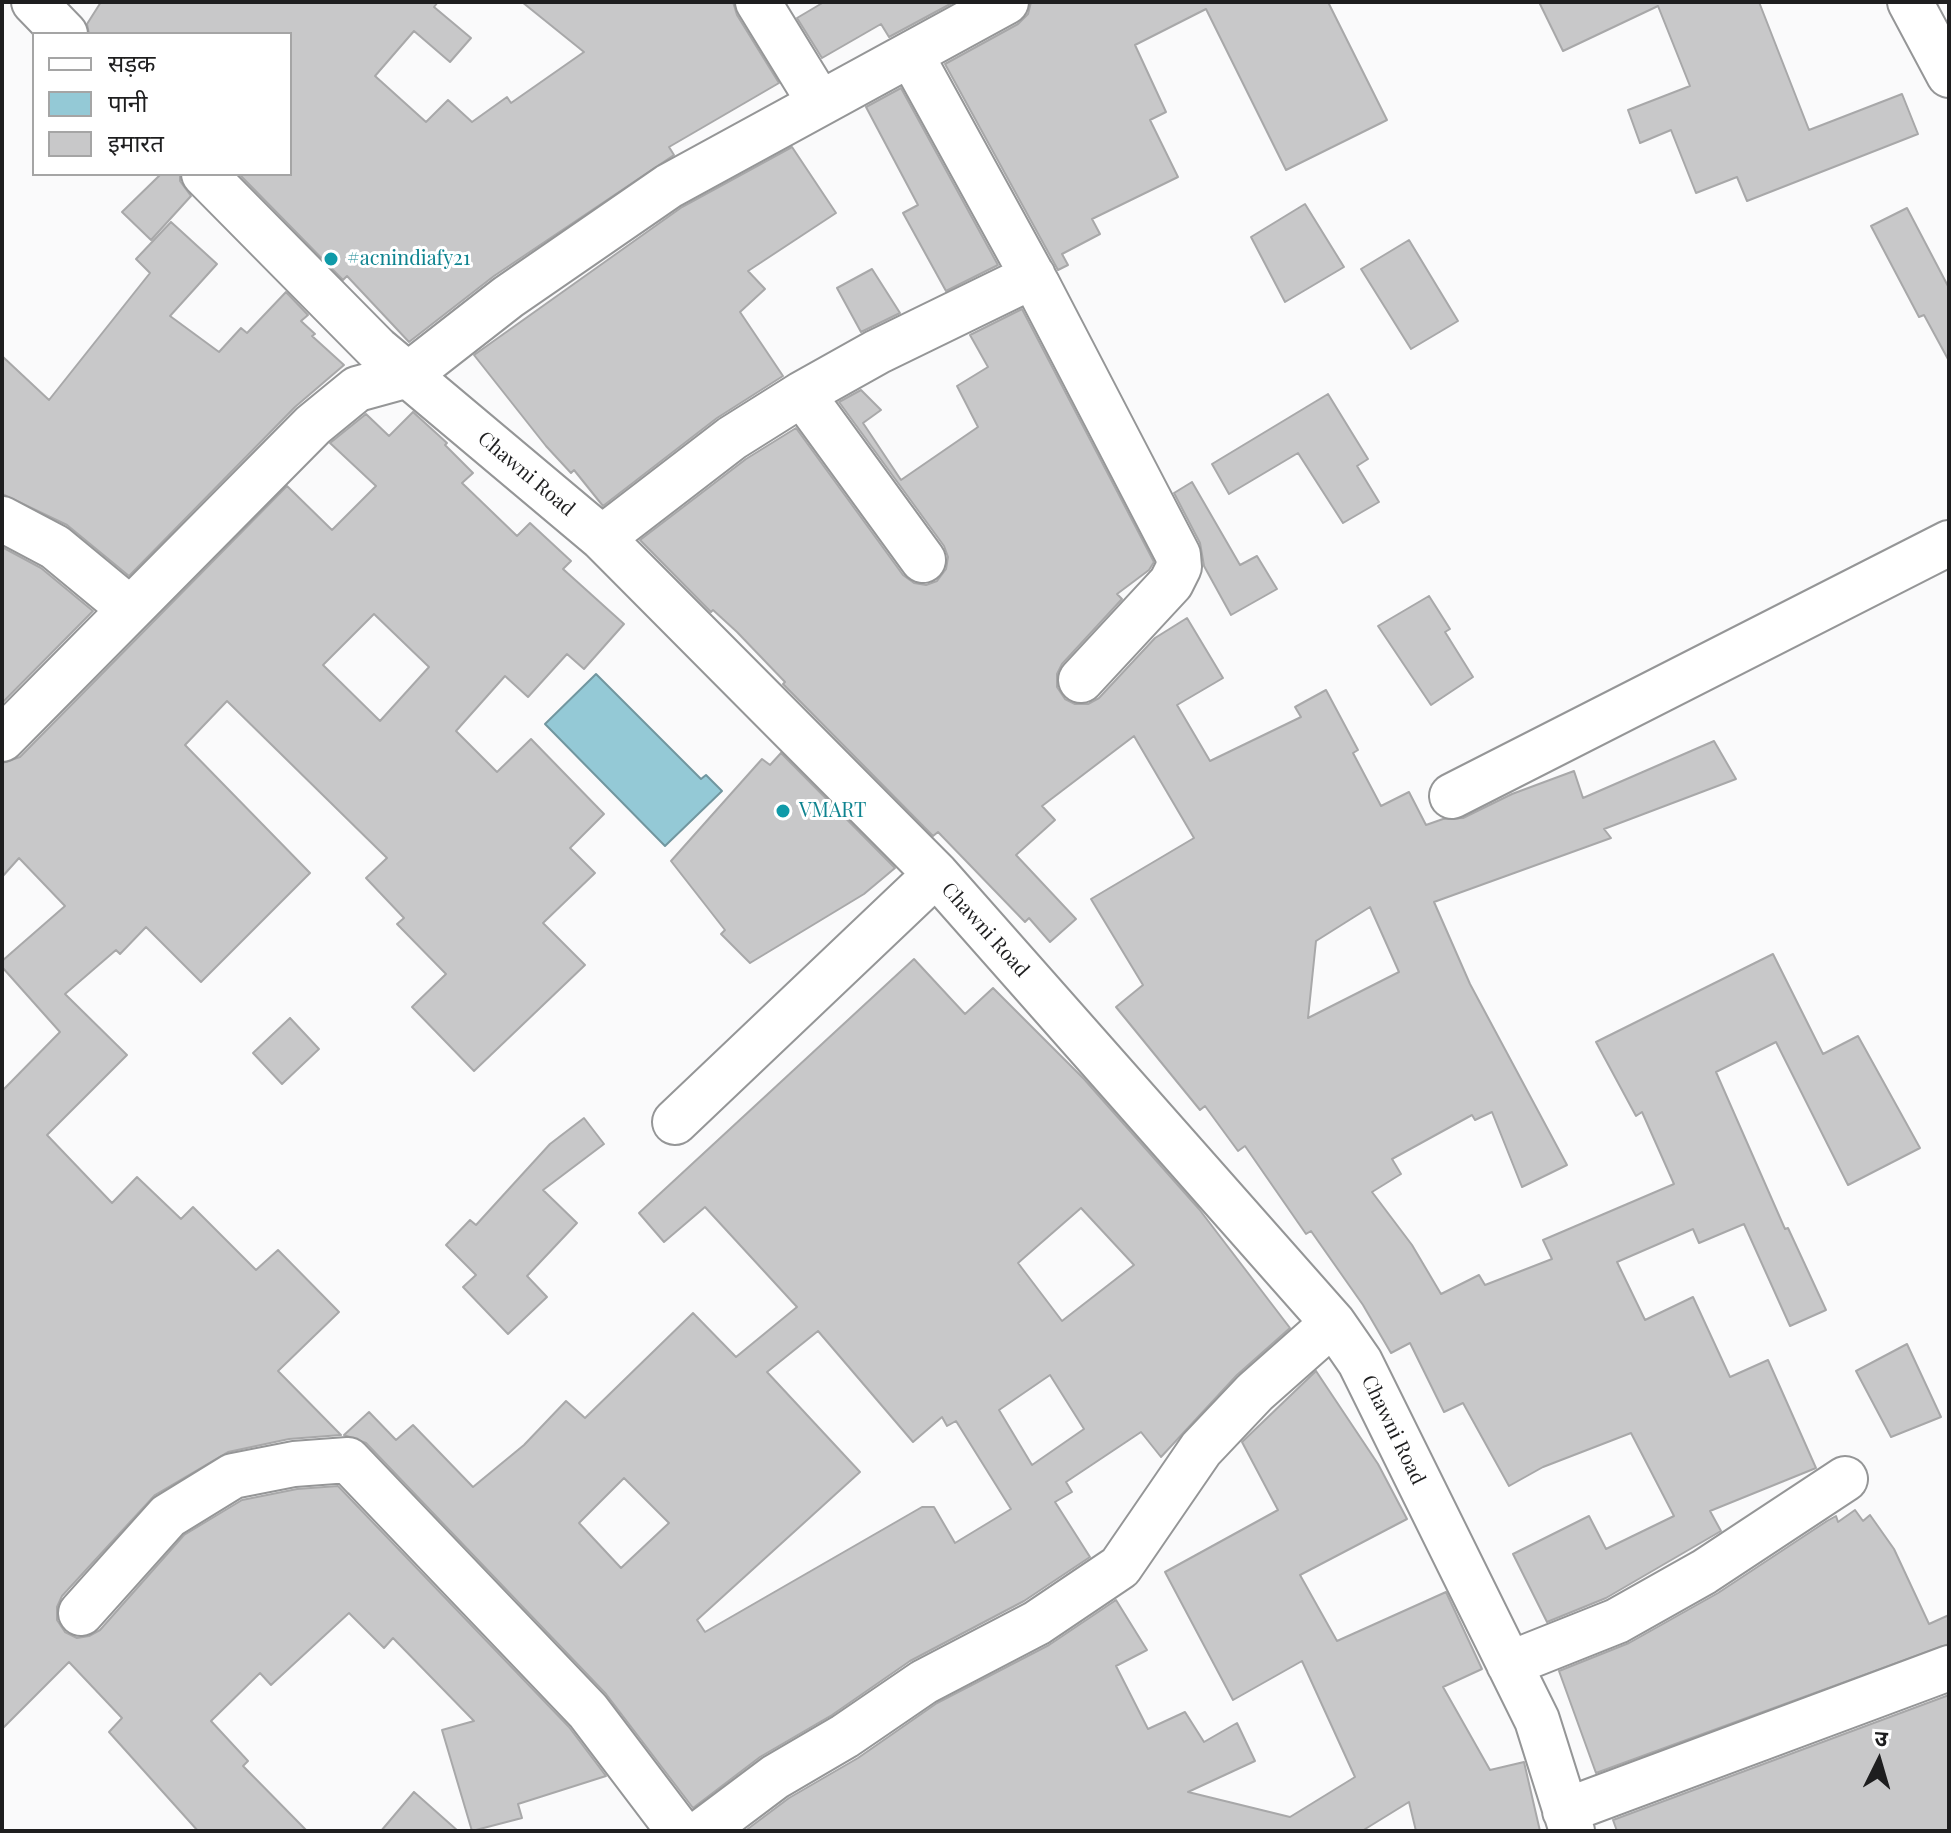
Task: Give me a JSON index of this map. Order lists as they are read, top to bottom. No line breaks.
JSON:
{"streets":{"street":["Chawni Road"]},"places":["#acnindiafy21","VMART"],"legend":["सड़क","पानी","इमारत"],"north":"top"}
